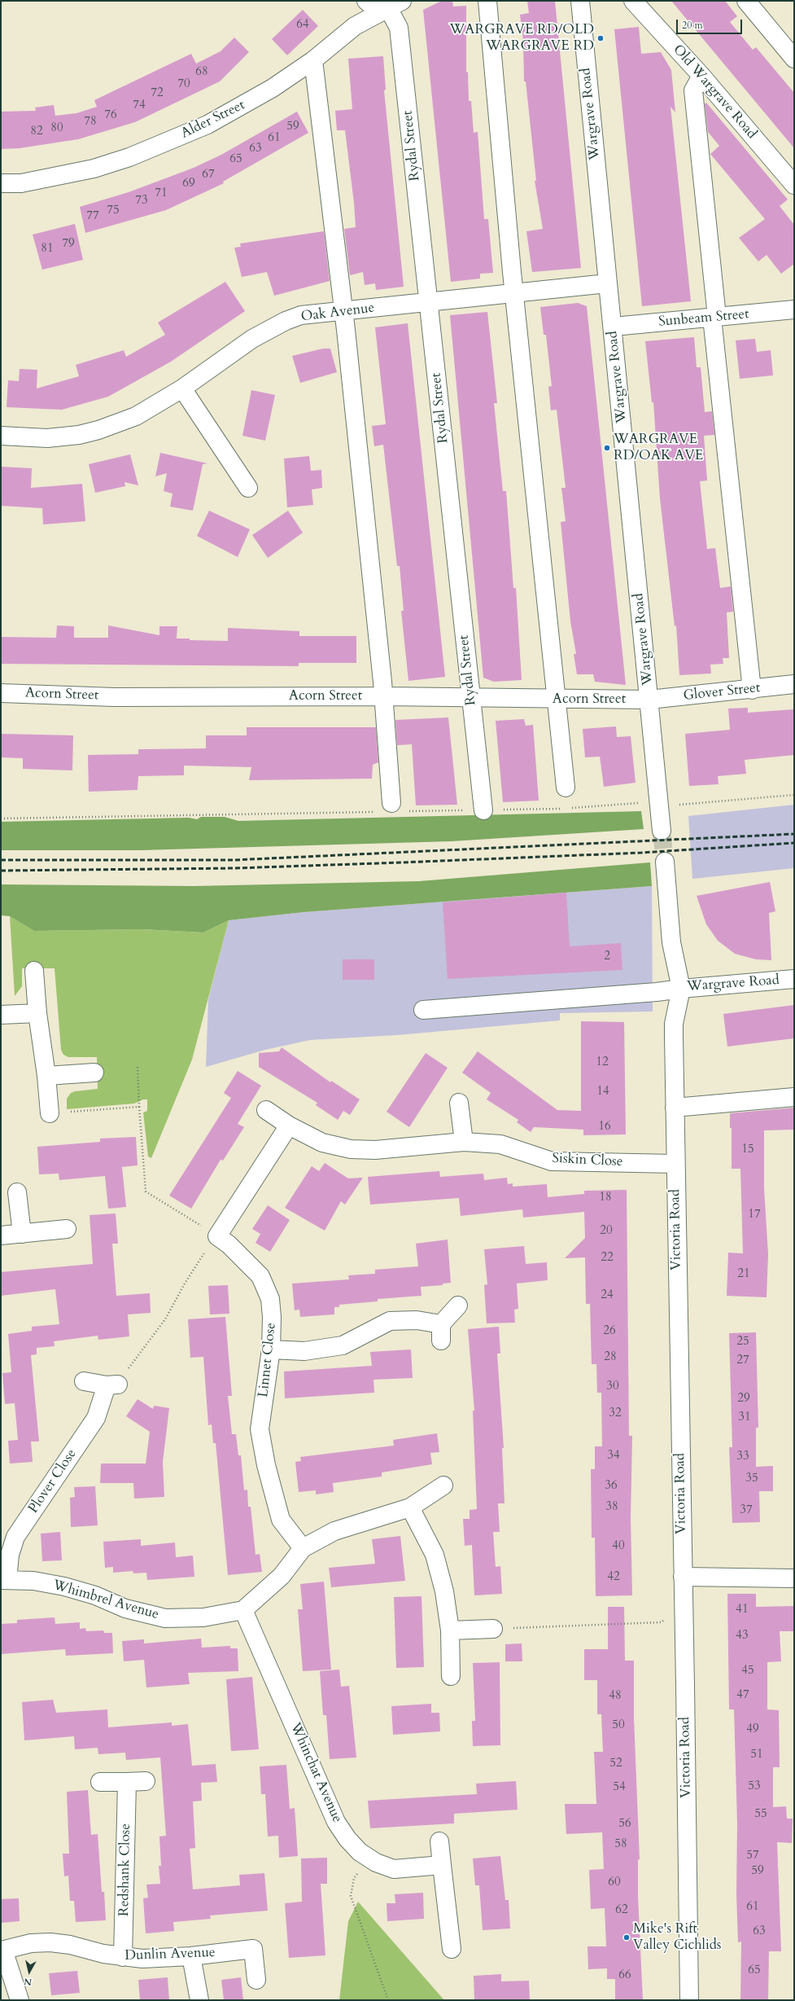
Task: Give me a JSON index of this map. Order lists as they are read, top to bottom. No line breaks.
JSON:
{"streets":{"street":["Old Wargrave Road","Wargrave Road","Alder Street","Rydal Street","Oak Avenue","Sunbeam Street","Glover Street","Acorn Street","Siskin Close","Victoria Road","Linnet Close","Plover Close","Whimbrel Avenue","Whinchat Avenue","Redshank Close","Dunlin Avenue"]},"crossings":[["Wargrave Road","Oak Avenue"],["Wargrave Road","Sunbeam Street"],["Wargrave Road","Glover Street"],["Wargrave Road","Acorn Street"],["Wargrave Road","Victoria Road"],["Alder Street","Rydal Street"],["Rydal Street","Oak Avenue"],["Rydal Street","Acorn Street"],["Glover Street","Acorn Street"],["Siskin Close","Victoria Road"],["Plover Close","Whimbrel Avenue"],["Whimbrel Avenue","Whinchat Avenue"],["Redshank Close","Dunlin Avenue"]],"places":["WARGRAVE RD/OLD WARGRAVE RD","WARGRAVE RD/OAK AVE","Mike's Rift Valley Cichlids"],"house_numbers":["64","68","70","72","74","76","78","59","80","82","61","63","65","67","69","71","73","75","77","79","81","2","12","14","16","15","18","17","20","22","21","24","26","25","28","27","30","29","32","31","34","33","35","36","38","37","40","42","41","43","45","47","48","50","49","51","52","53","54","55","56","58","57","59","60","61","62","63","65","66"],"scale_bar":"20 m","north":"bottom"}
